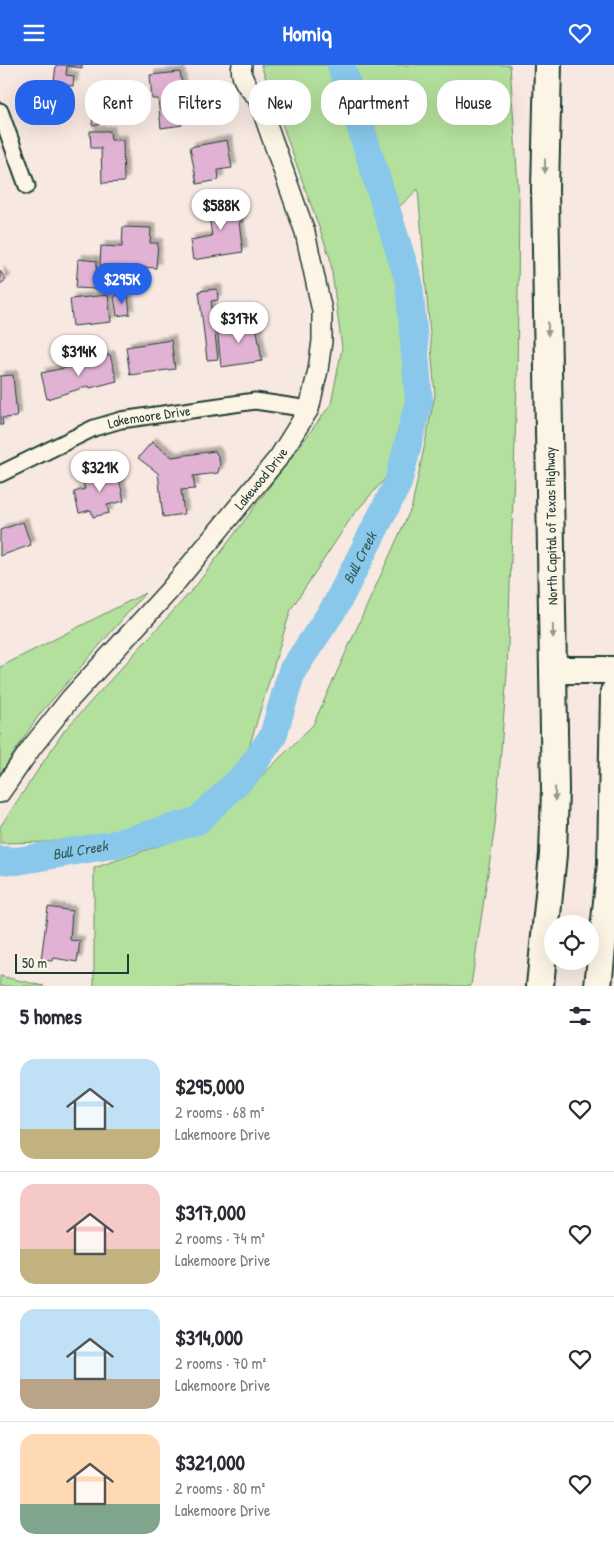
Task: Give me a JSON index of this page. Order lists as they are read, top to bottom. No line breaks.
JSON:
{"streets":{"highway":["North Capital of Texas Highway"],"street":["Lakemoore Drive","Lakewood Drive"]},"crossings":[["Lakemoore Drive","Lakewood Drive"]],"water":["Bull Creek"],"scale_bar":"50 m","page":{"header":"Homiq","chip":["Buy","Rent","Filters","New","Apartment","House"],"price":["$588K","$295K","$317K","$314K","$321K"],"scale":"50 m","heading":"5 homes","list":[{"name":"$295,000","note":"2 rooms · 68 m² · Lakemoore Drive"},{"name":"$317,000","note":"2 rooms · 74 m² · Lakemoore Drive"},{"name":"$314,000","note":"2 rooms · 70 m² · Lakemoore Drive"},{"name":"$321,000","note":"2 rooms · 80 m² · Lakemoore Drive"}]}}
